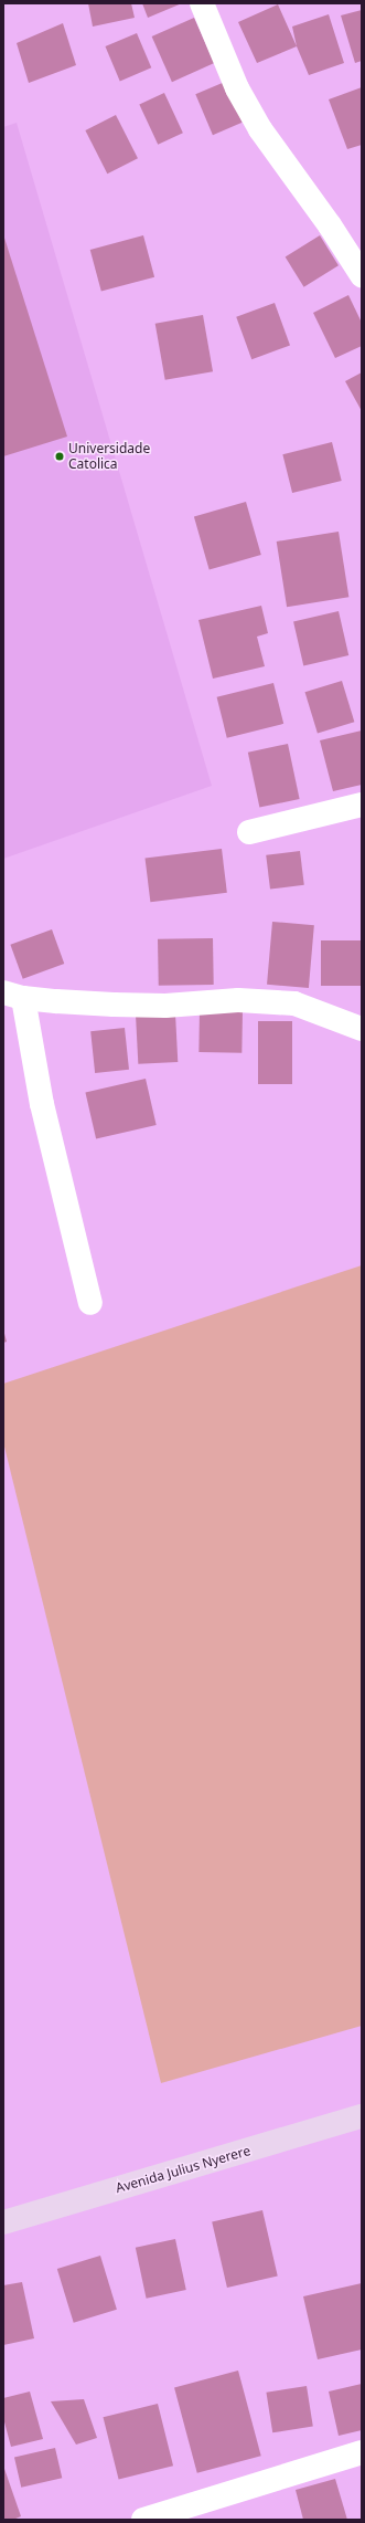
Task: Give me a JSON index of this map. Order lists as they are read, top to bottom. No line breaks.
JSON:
{"streets":{"street":["Avenida Julius Nyerere"]},"places":["Universidade Catolica"]}
